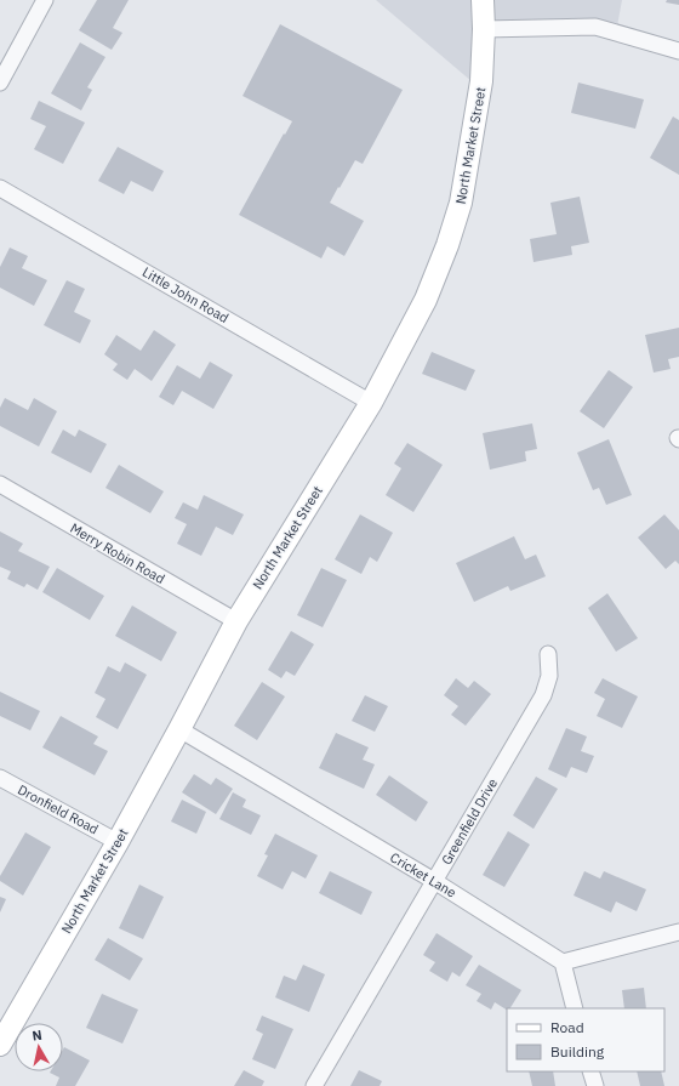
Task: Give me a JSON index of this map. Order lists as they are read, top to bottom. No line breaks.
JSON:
{"streets":{"street":["North Market Street","Little John Road","Merry Robin Road","Dronfield Road","Greenfield Drive","Cricket Lane"]},"crossings":[["North Market Street","Little John Road"],["North Market Street","Merry Robin Road"],["North Market Street","Dronfield Road"],["North Market Street","Cricket Lane"],["Greenfield Drive","Cricket Lane"]],"legend":["Road","Building"],"north":"top"}
